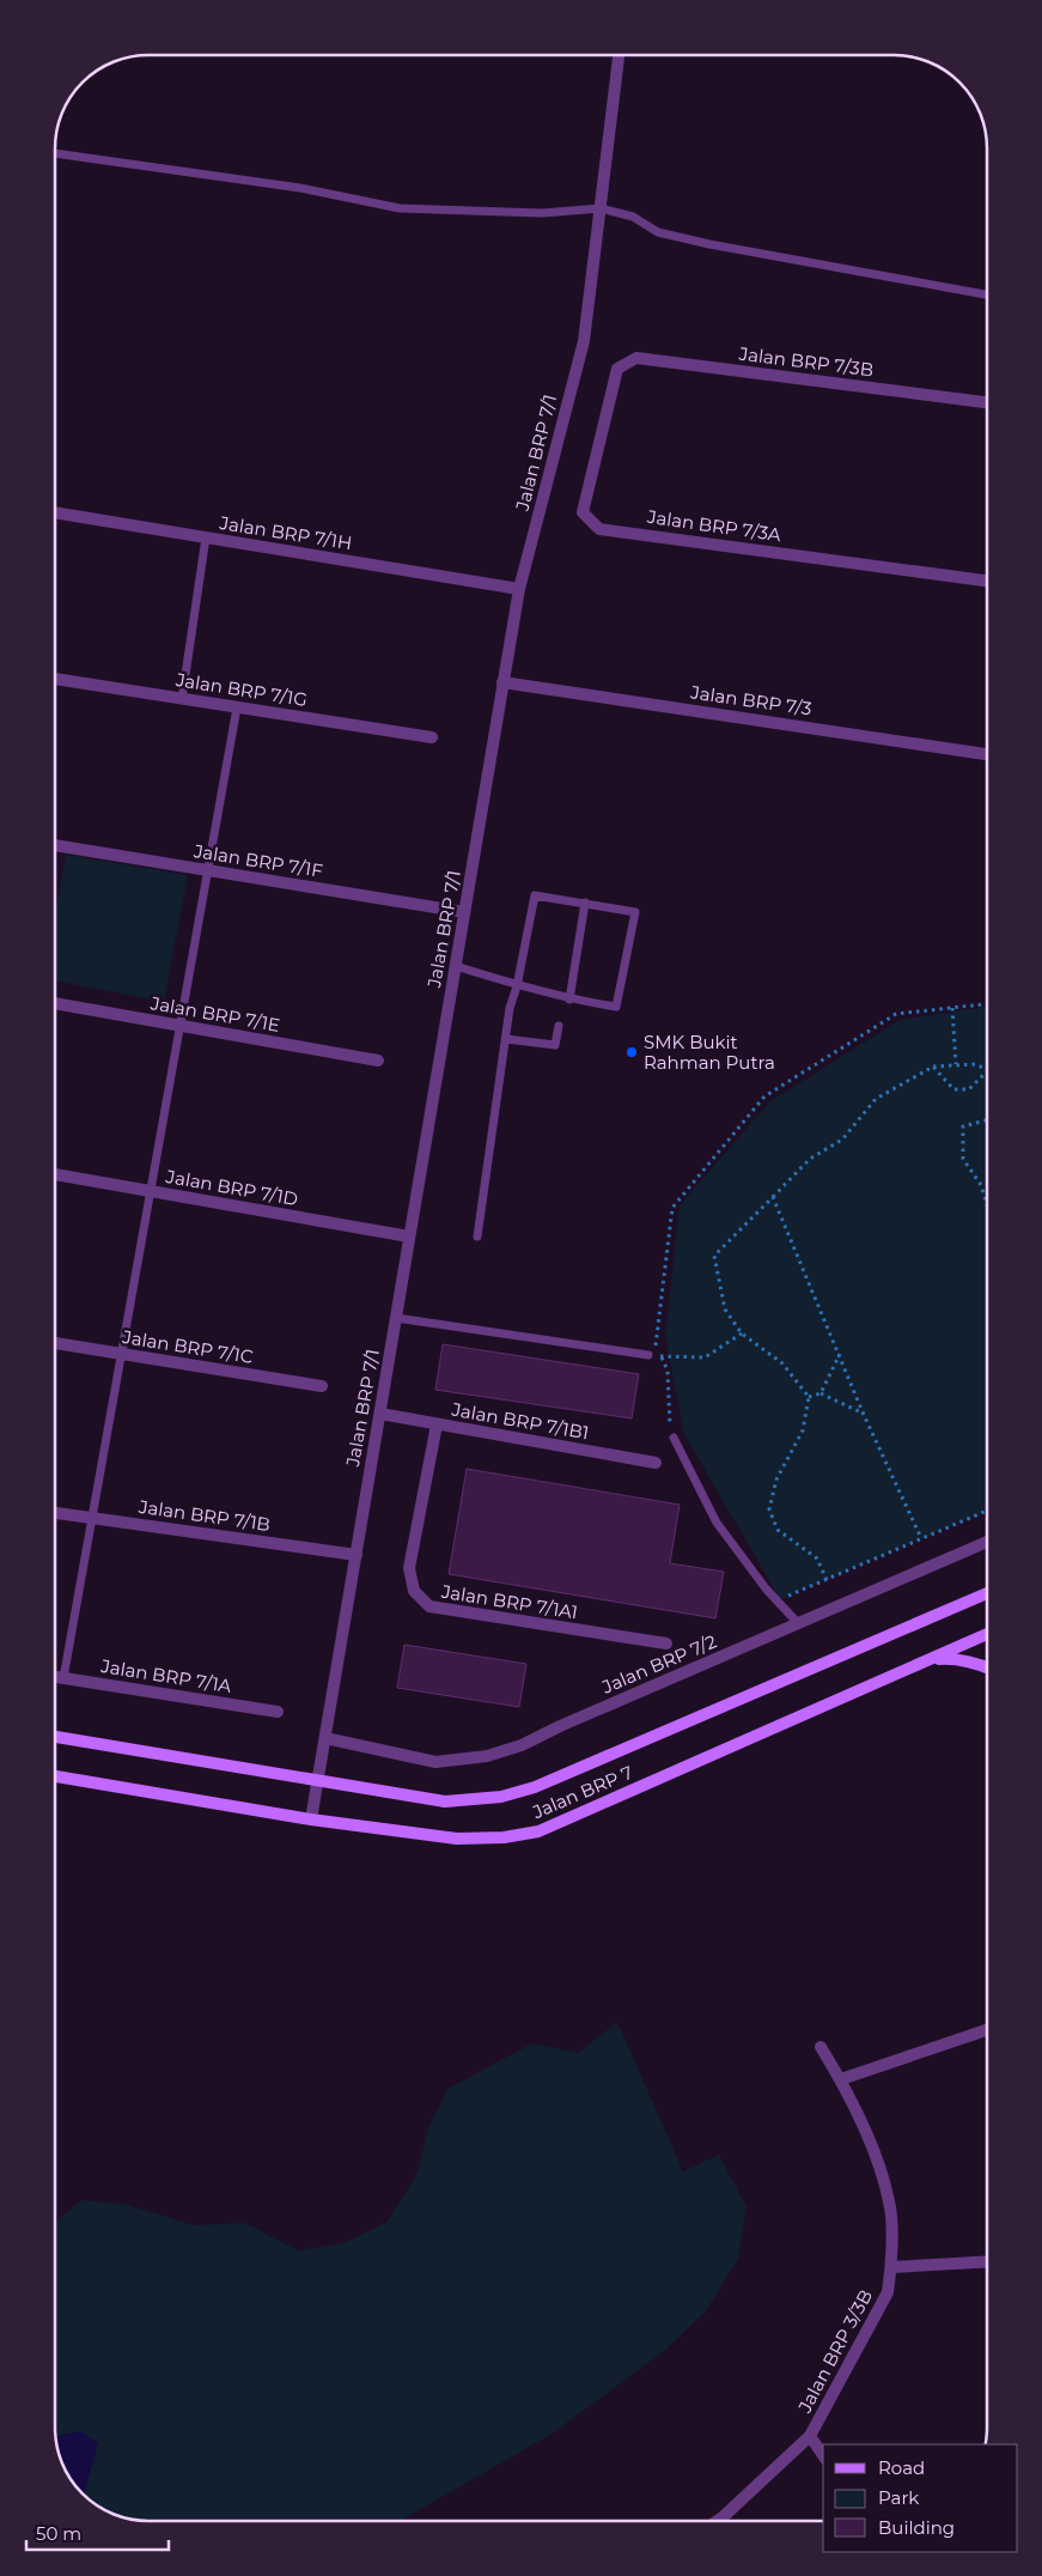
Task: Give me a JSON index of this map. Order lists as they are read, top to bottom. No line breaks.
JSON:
{"streets":{"main road":["Jalan BRP 7"],"street":["Jalan BRP 7/3B","Jalan BRP 7/1","Jalan BRP 7/3A","Jalan BRP 7/1H","Jalan BRP 7/1G","Jalan BRP 7/3","Jalan BRP 7/1F","Jalan BRP 7/1E","Jalan BRP 7/1D","Jalan BRP 7/1C","Jalan BRP 7/1B1","Jalan BRP 7/1B","Jalan BRP 7/1A1","Jalan BRP 7/2","Jalan BRP 7/1A","Jalan BRP 3/3B"]},"crossings":[["Jalan BRP 7/3B","Jalan BRP 7/3A"],["Jalan BRP 7/1","Jalan BRP 7/1H"],["Jalan BRP 7/1","Jalan BRP 7/3"],["Jalan BRP 7/1","Jalan BRP 7/1F"],["Jalan BRP 7/1","Jalan BRP 7/1D"],["Jalan BRP 7/1","Jalan BRP 7/1B1"],["Jalan BRP 7/1","Jalan BRP 7/1B"],["Jalan BRP 7/1","Jalan BRP 7/2"],["Jalan BRP 7/1","Jalan BRP 7"],["Jalan BRP 7/1B1","Jalan BRP 7/1A1"]],"places":["SMK Bukit Rahman Putra"],"legend":["Road","Park","Building"],"scale_bar":"50 m"}
